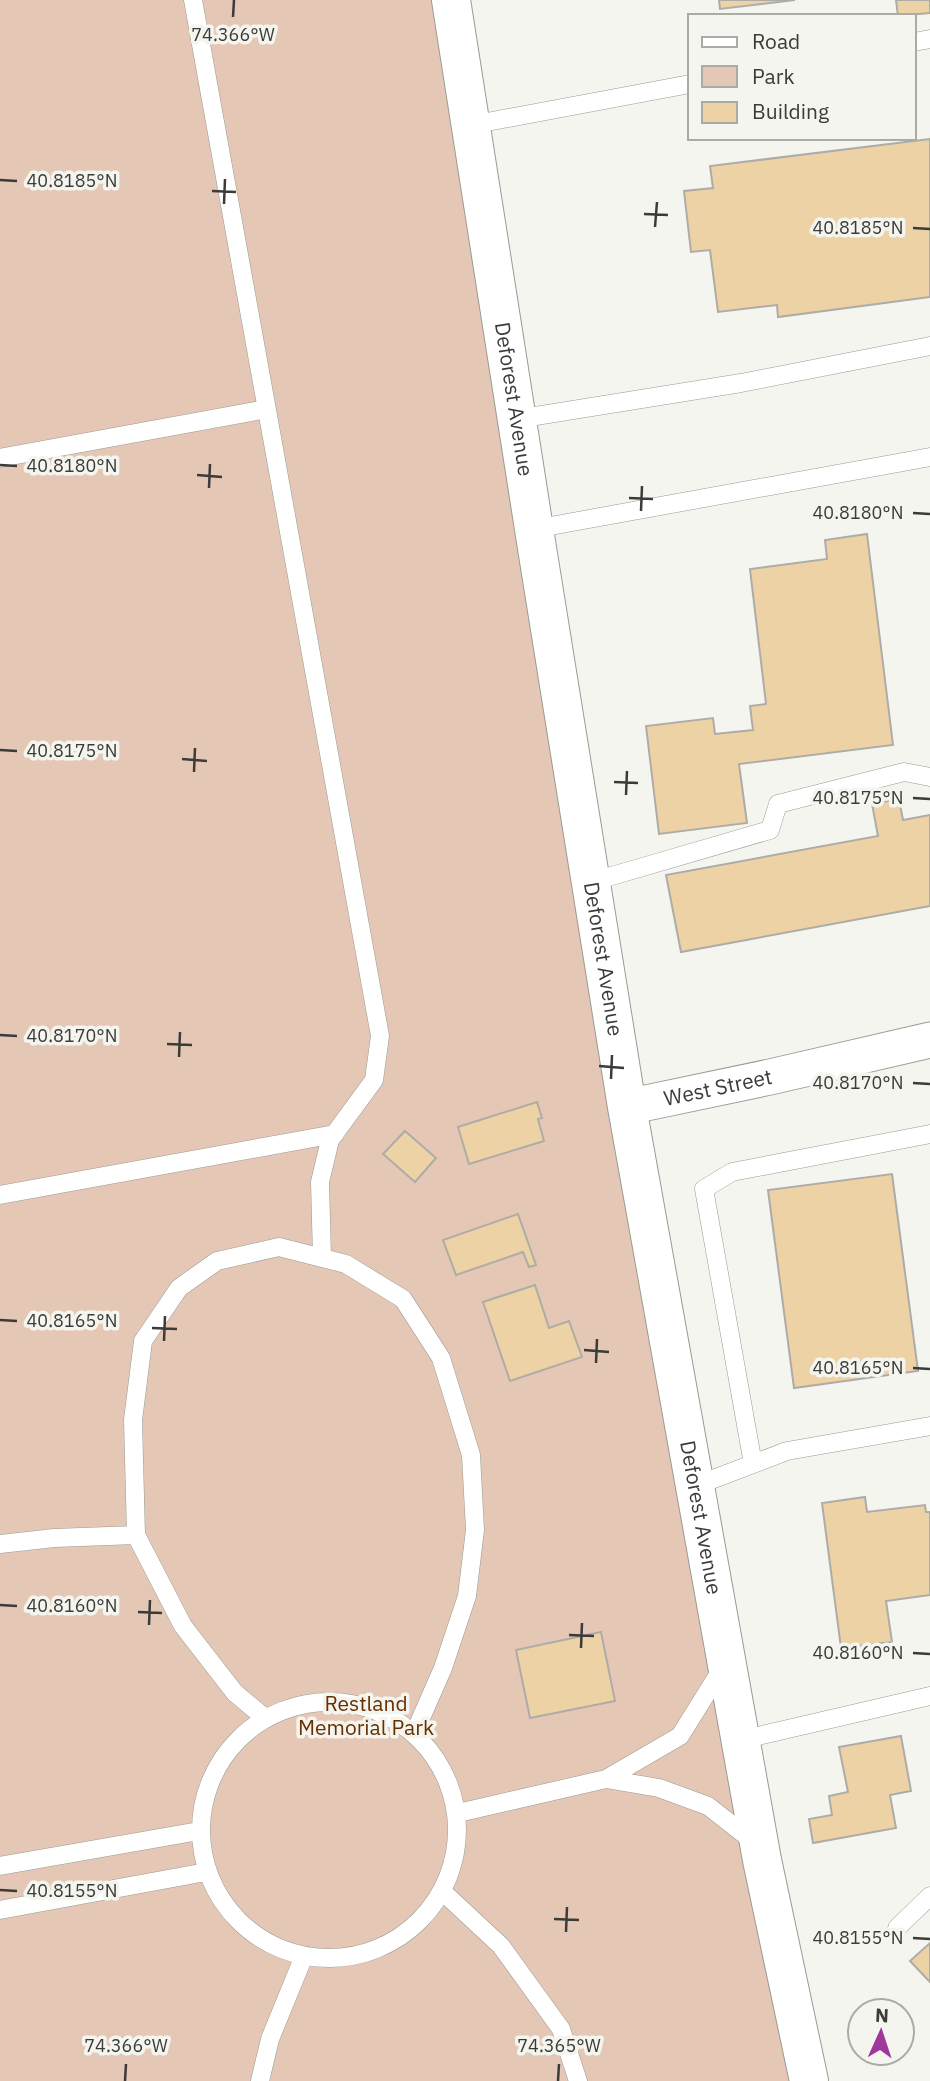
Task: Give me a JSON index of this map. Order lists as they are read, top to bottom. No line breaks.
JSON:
{"streets":{"street":["Deforest Avenue","West Street"]},"crossings":[["Deforest Avenue","West Street"]],"parks":["Restland Memorial Park"],"legend":["Road","Park","Building"],"north":"top","coordinates":["74.366°W","40.8185°N","40.8180°N","40.8175°N","40.8170°N","40.8165°N","40.8160°N","40.8155°N","74.365°W"]}
